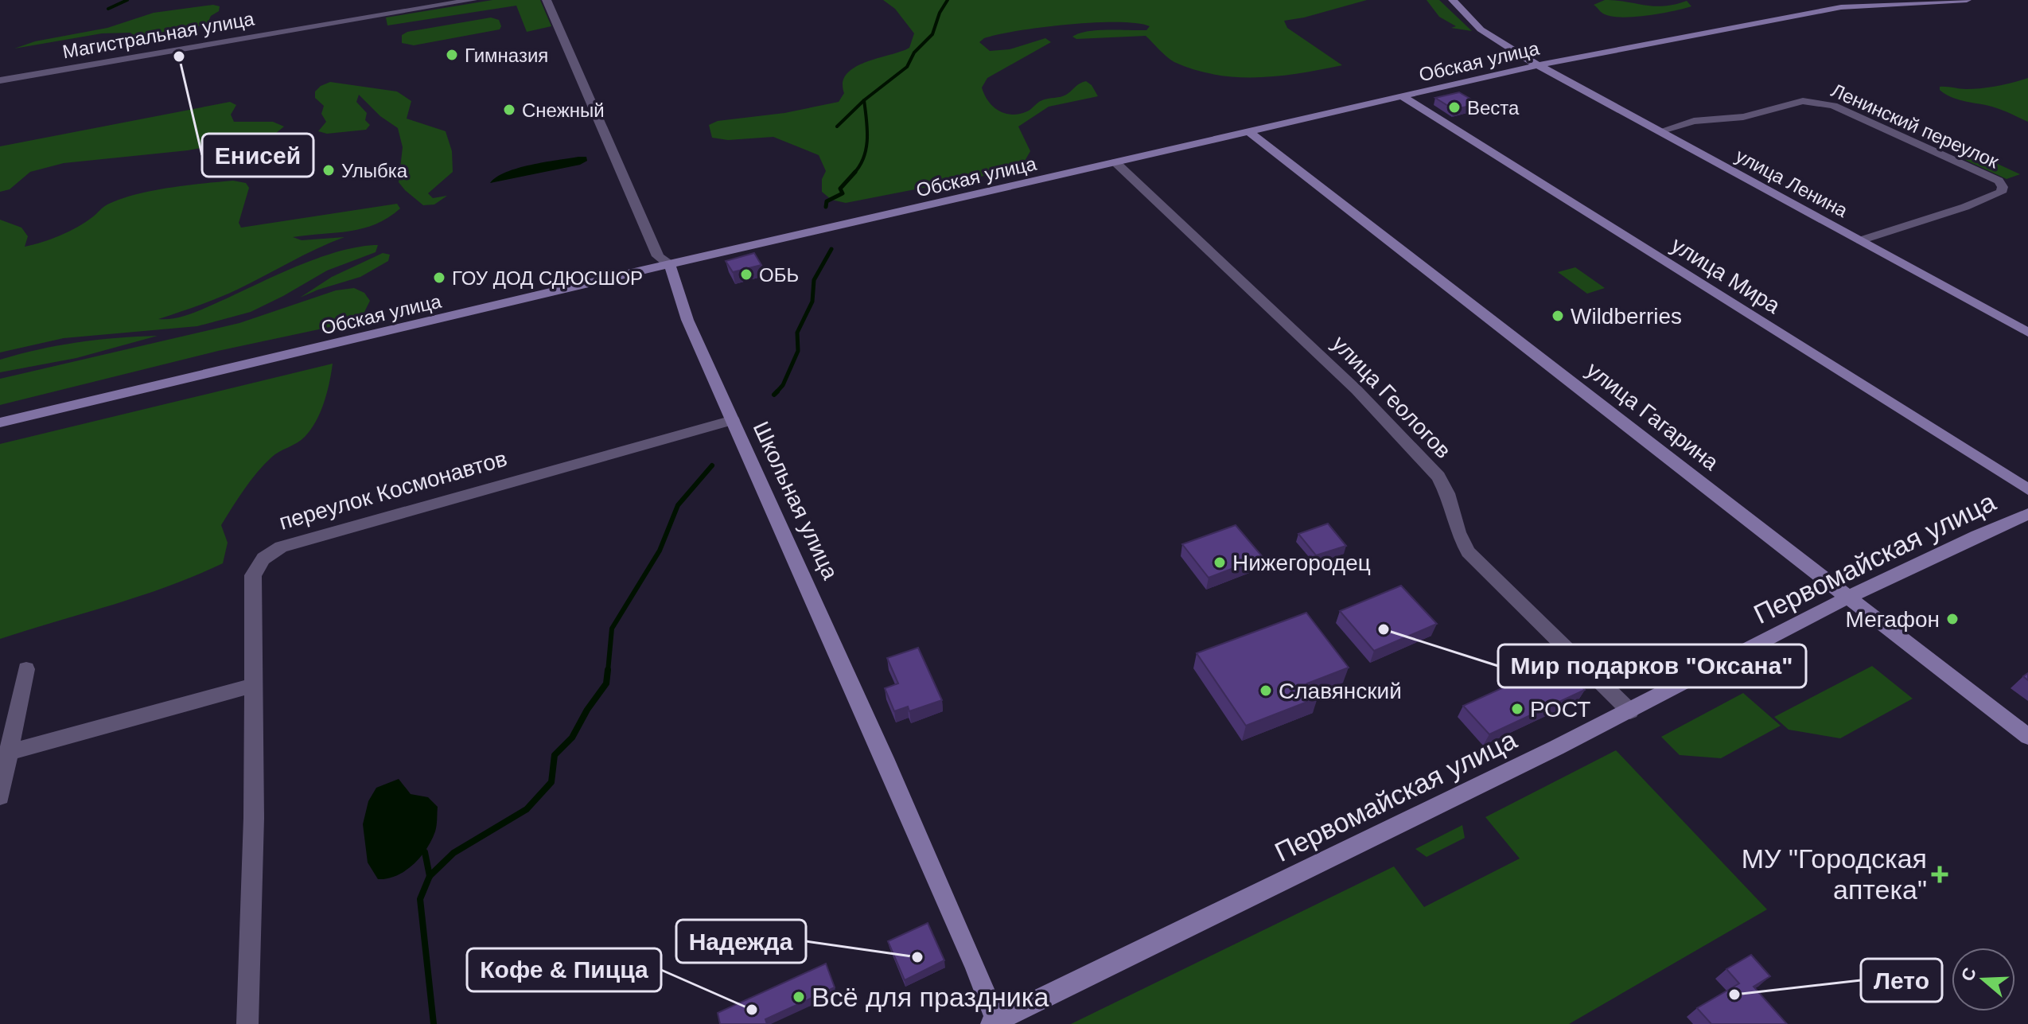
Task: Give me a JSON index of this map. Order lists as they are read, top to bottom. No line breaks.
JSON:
{"streets":{"street":["Магистральная улица","Обская улица","Ленинский переулок","улица Ленина","улица Мира","улица Геологов","улица Гагарина","переулок Космонавтов","Школьная улица","Первомайская улица"]},"crossings":[["Обская улица","улица Ленина"],["Обская улица","улица Мира"],["Обская улица","улица Геологов"],["Обская улица","улица Гагарина"],["Обская улица","Школьная улица"],["Ленинский переулок","улица Ленина"],["улица Геологов","Первомайская улица"],["улица Гагарина","Первомайская улица"],["переулок Космонавтов","Школьная улица"],["Школьная улица","Первомайская улица"]],"places":{"other":["Гимназия","Енисей","Веста","Снежный","Улыбка","ОБЬ","ГОУ ДОД СДЮСШОР","Wildberries","Нижегородец","Мегафон","Мир подарков \"Оксана\"","Славянский","РОСТ","Надежда","Лето","Всё для праздника","Кофе & Пицца"],"health":["МУ \"Городская аптека\""]},"north":"left"}
